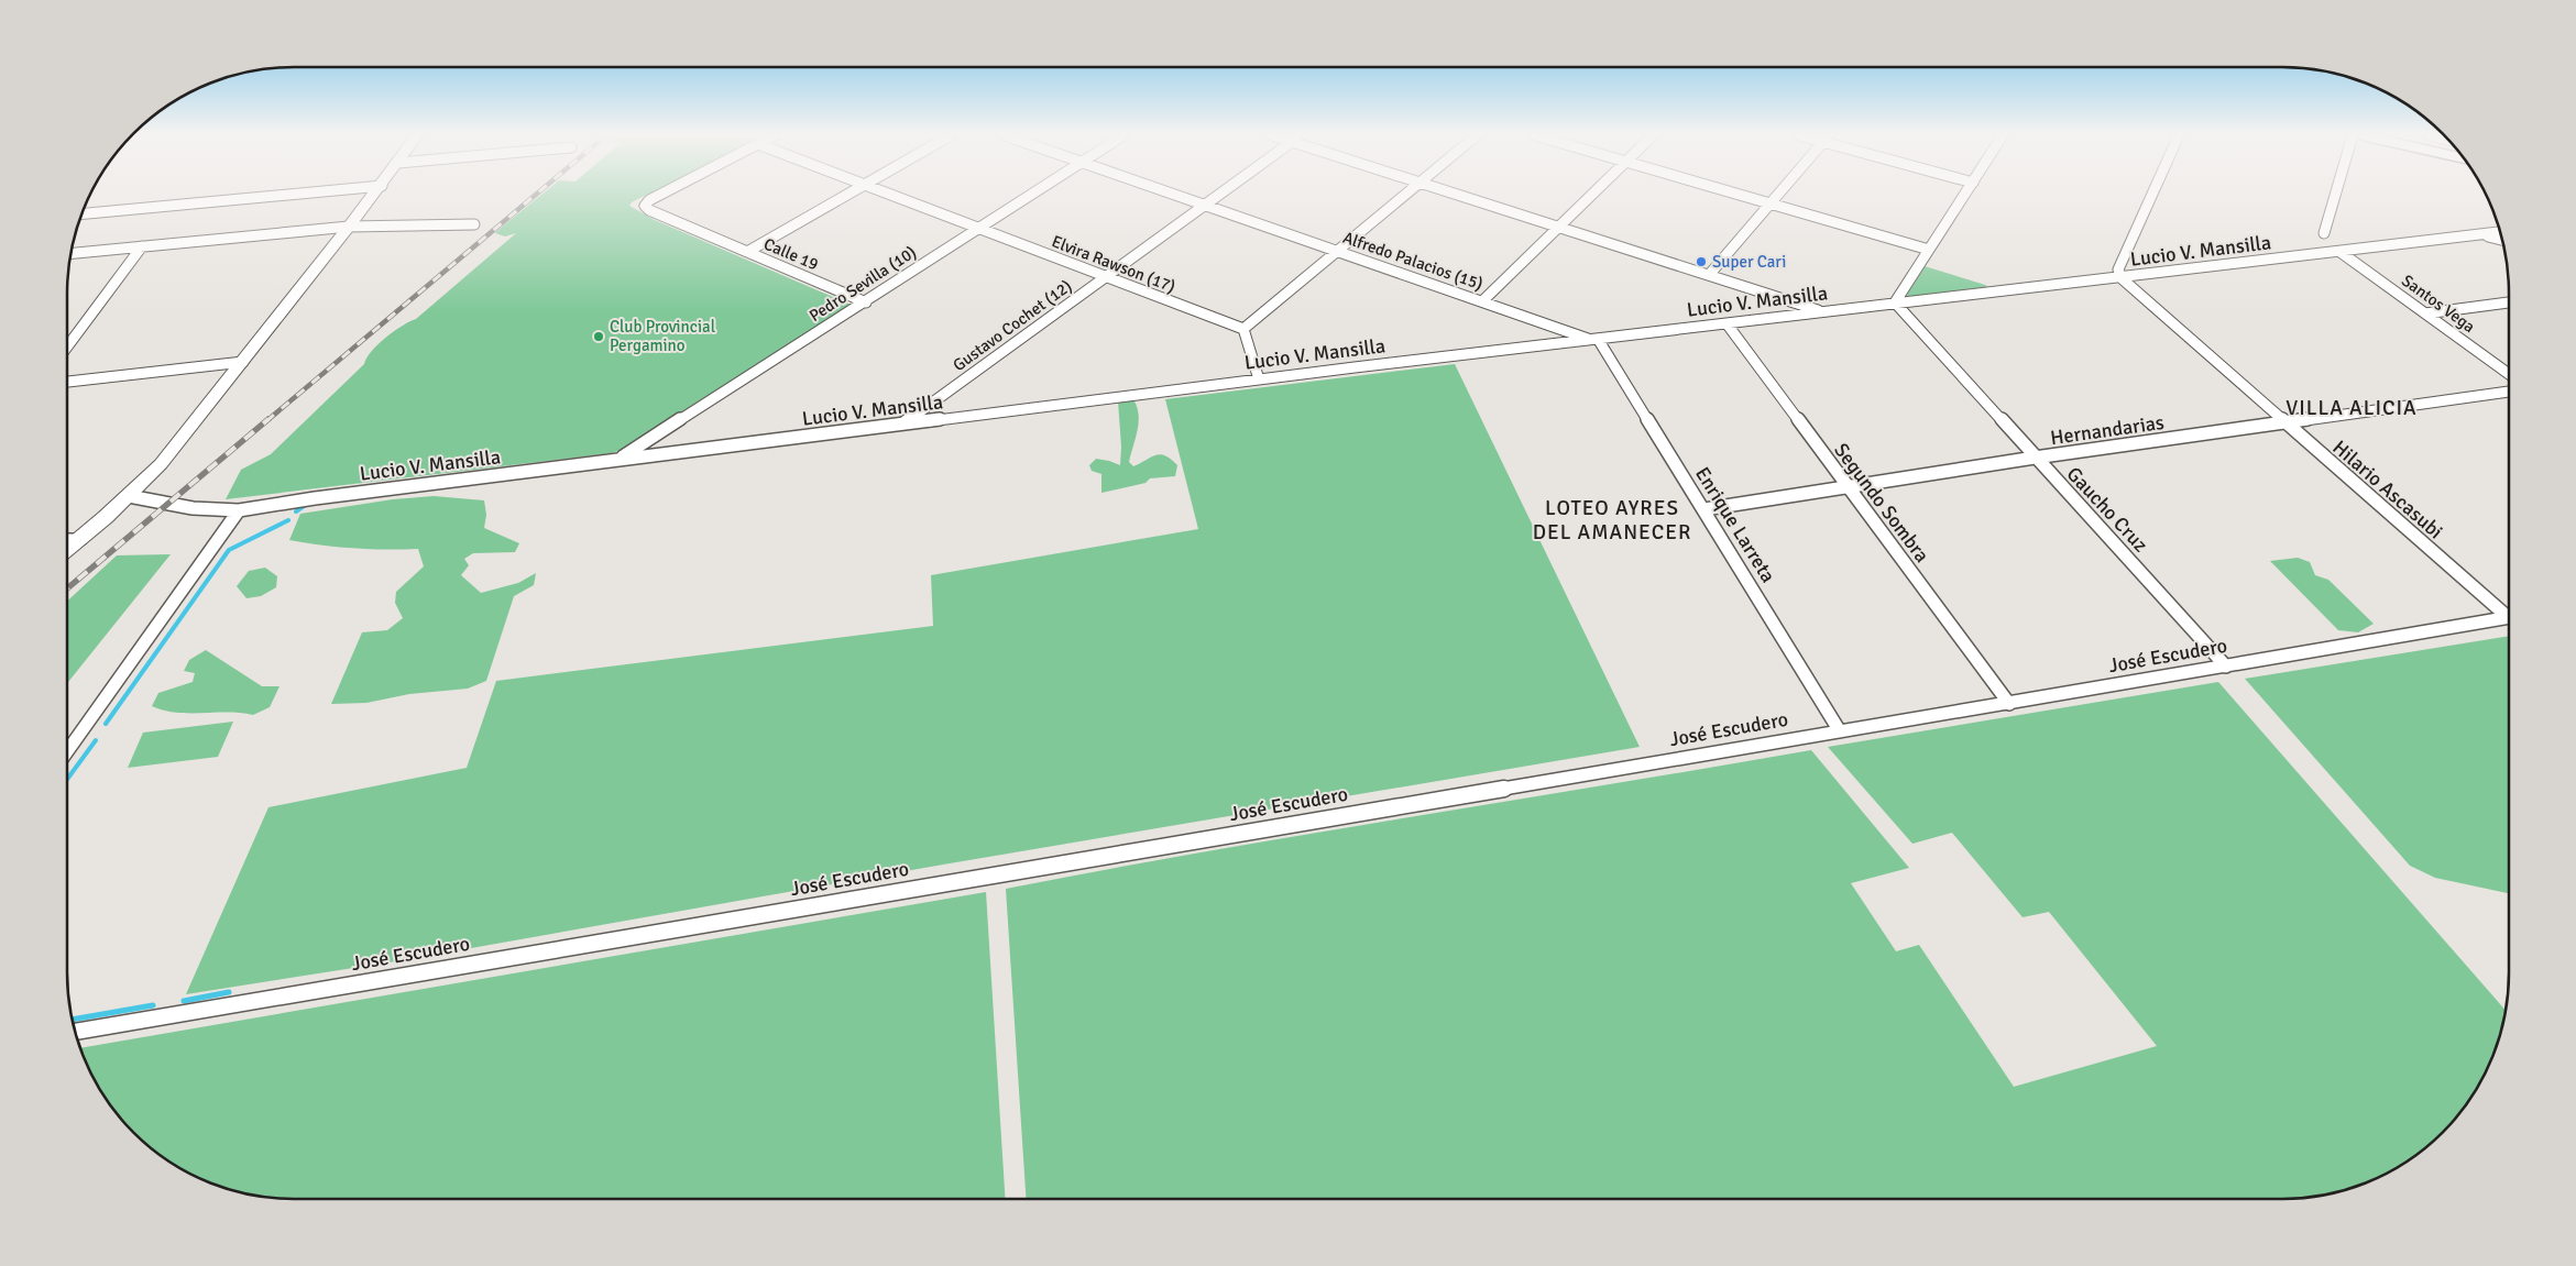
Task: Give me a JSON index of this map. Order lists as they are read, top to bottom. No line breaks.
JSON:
{"streets":{"street":["Lucio V. Mansilla","Calle 19","Alfredo Palacios (15)","Elvira Rawson (17)","Pedro Sevilla (10)","Santos Vega","Gustavo Cochet (12)","Hernandarias","Hilario Ascasubi","Segundo Sombra","Gaucho Cruz","Enrique Larreta","José Escudero"]},"crossings":[["Lucio V. Mansilla","Alfredo Palacios (15)"],["Lucio V. Mansilla","Pedro Sevilla (10)"],["Lucio V. Mansilla","Santos Vega"],["Lucio V. Mansilla","Gustavo Cochet (12)"],["Lucio V. Mansilla","Hilario Ascasubi"],["Lucio V. Mansilla","Segundo Sombra"],["Lucio V. Mansilla","Gaucho Cruz"],["Lucio V. Mansilla","Enrique Larreta"],["Calle 19","Pedro Sevilla (10)"],["Alfredo Palacios (15)","Gustavo Cochet (12)"],["Alfredo Palacios (15)","Enrique Larreta"],["Elvira Rawson (17)","Pedro Sevilla (10)"],["Elvira Rawson (17)","Gustavo Cochet (12)"],["Hernandarias","Hilario Ascasubi"],["Hernandarias","Segundo Sombra"],["Hernandarias","Gaucho Cruz"],["Hernandarias","Enrique Larreta"],["Segundo Sombra","José Escudero"],["Gaucho Cruz","José Escudero"],["Enrique Larreta","José Escudero"]],"districts":["VILLA ALICIA","LOTEO AYRES DEL AMANECER"],"places":["Super Cari","Club Provincial Pergamino"]}
